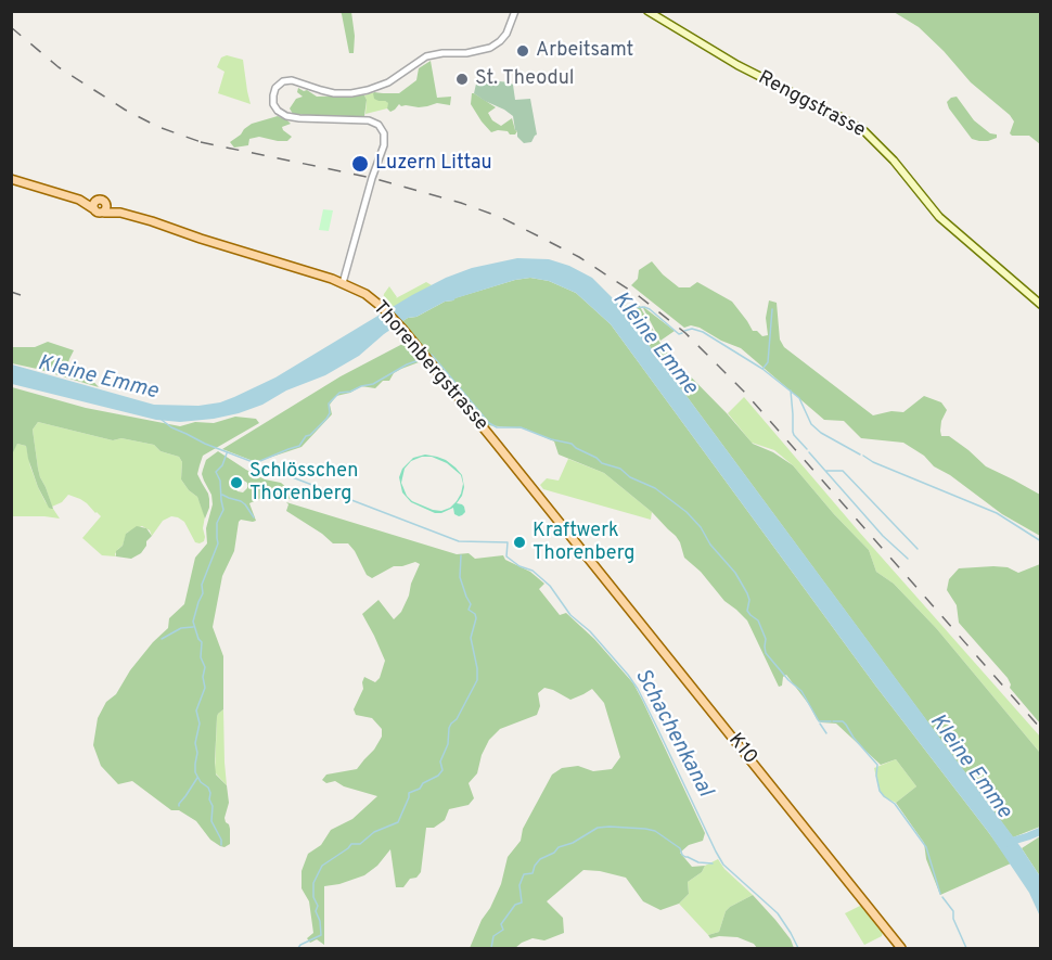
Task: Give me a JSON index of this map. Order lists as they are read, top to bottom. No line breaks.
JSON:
{"streets":{"main road":["Renggstrasse","Thorenbergstrasse","K10"]},"crossings":[["Thorenbergstrasse","K10"]],"water":["Kleine Emme","Schachenkanal"],"places":["Arbeitsamt","St. Theodul","Luzern Littau","Schlösschen Thorenberg","Kraftwerk Thorenberg"]}
